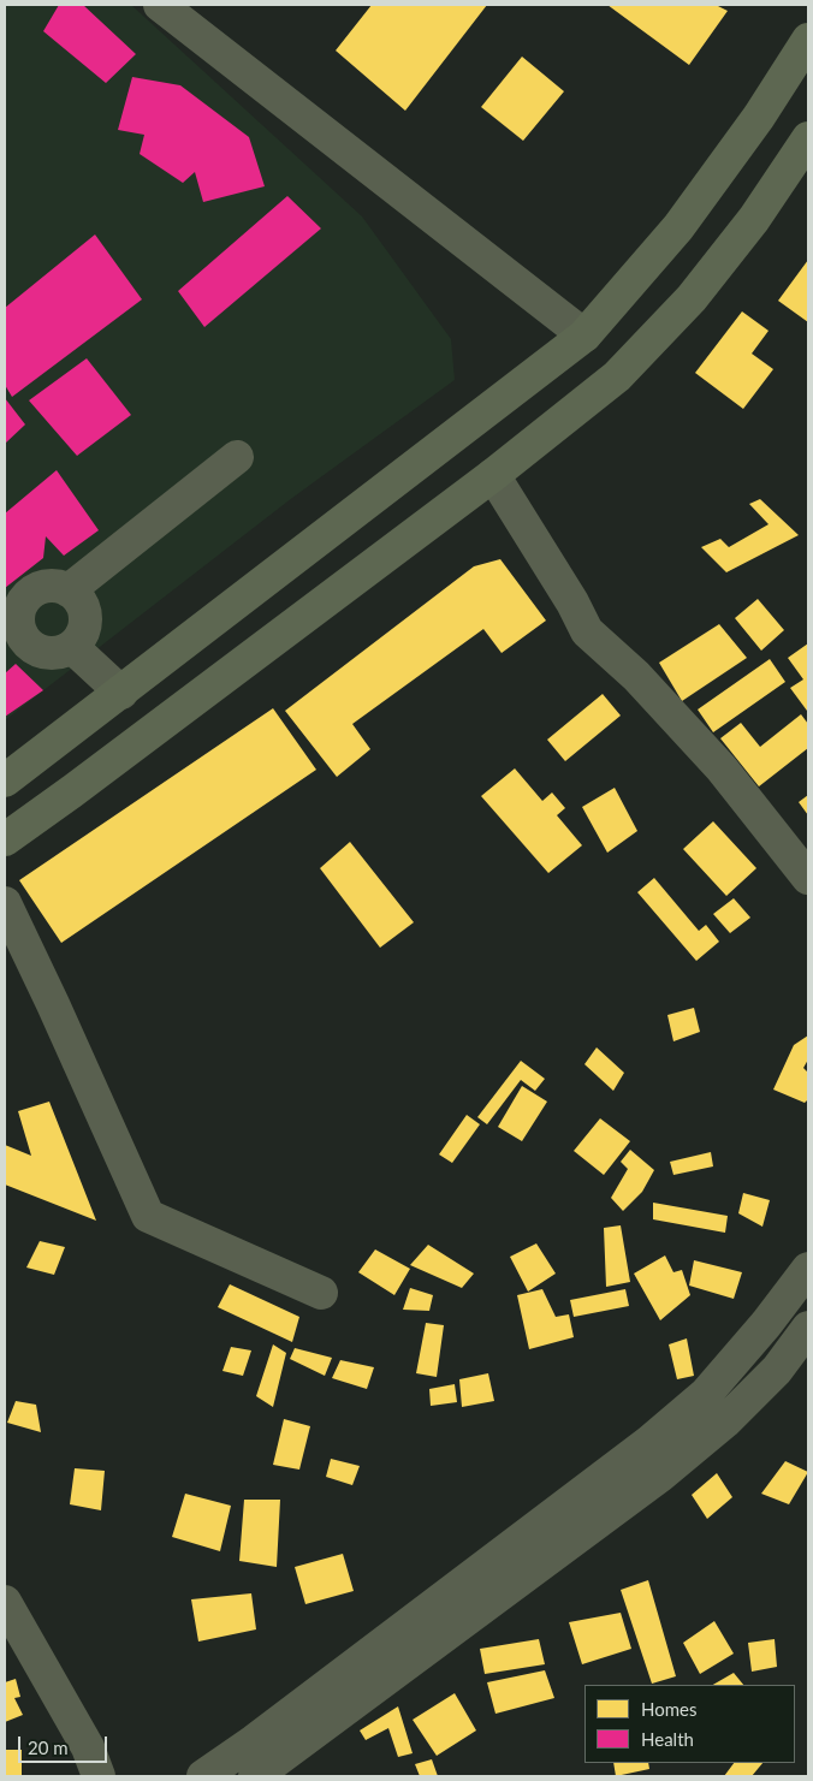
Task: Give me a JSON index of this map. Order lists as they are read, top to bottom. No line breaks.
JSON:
{"legend":["Homes","Health"],"scale_bar":"20 m"}
